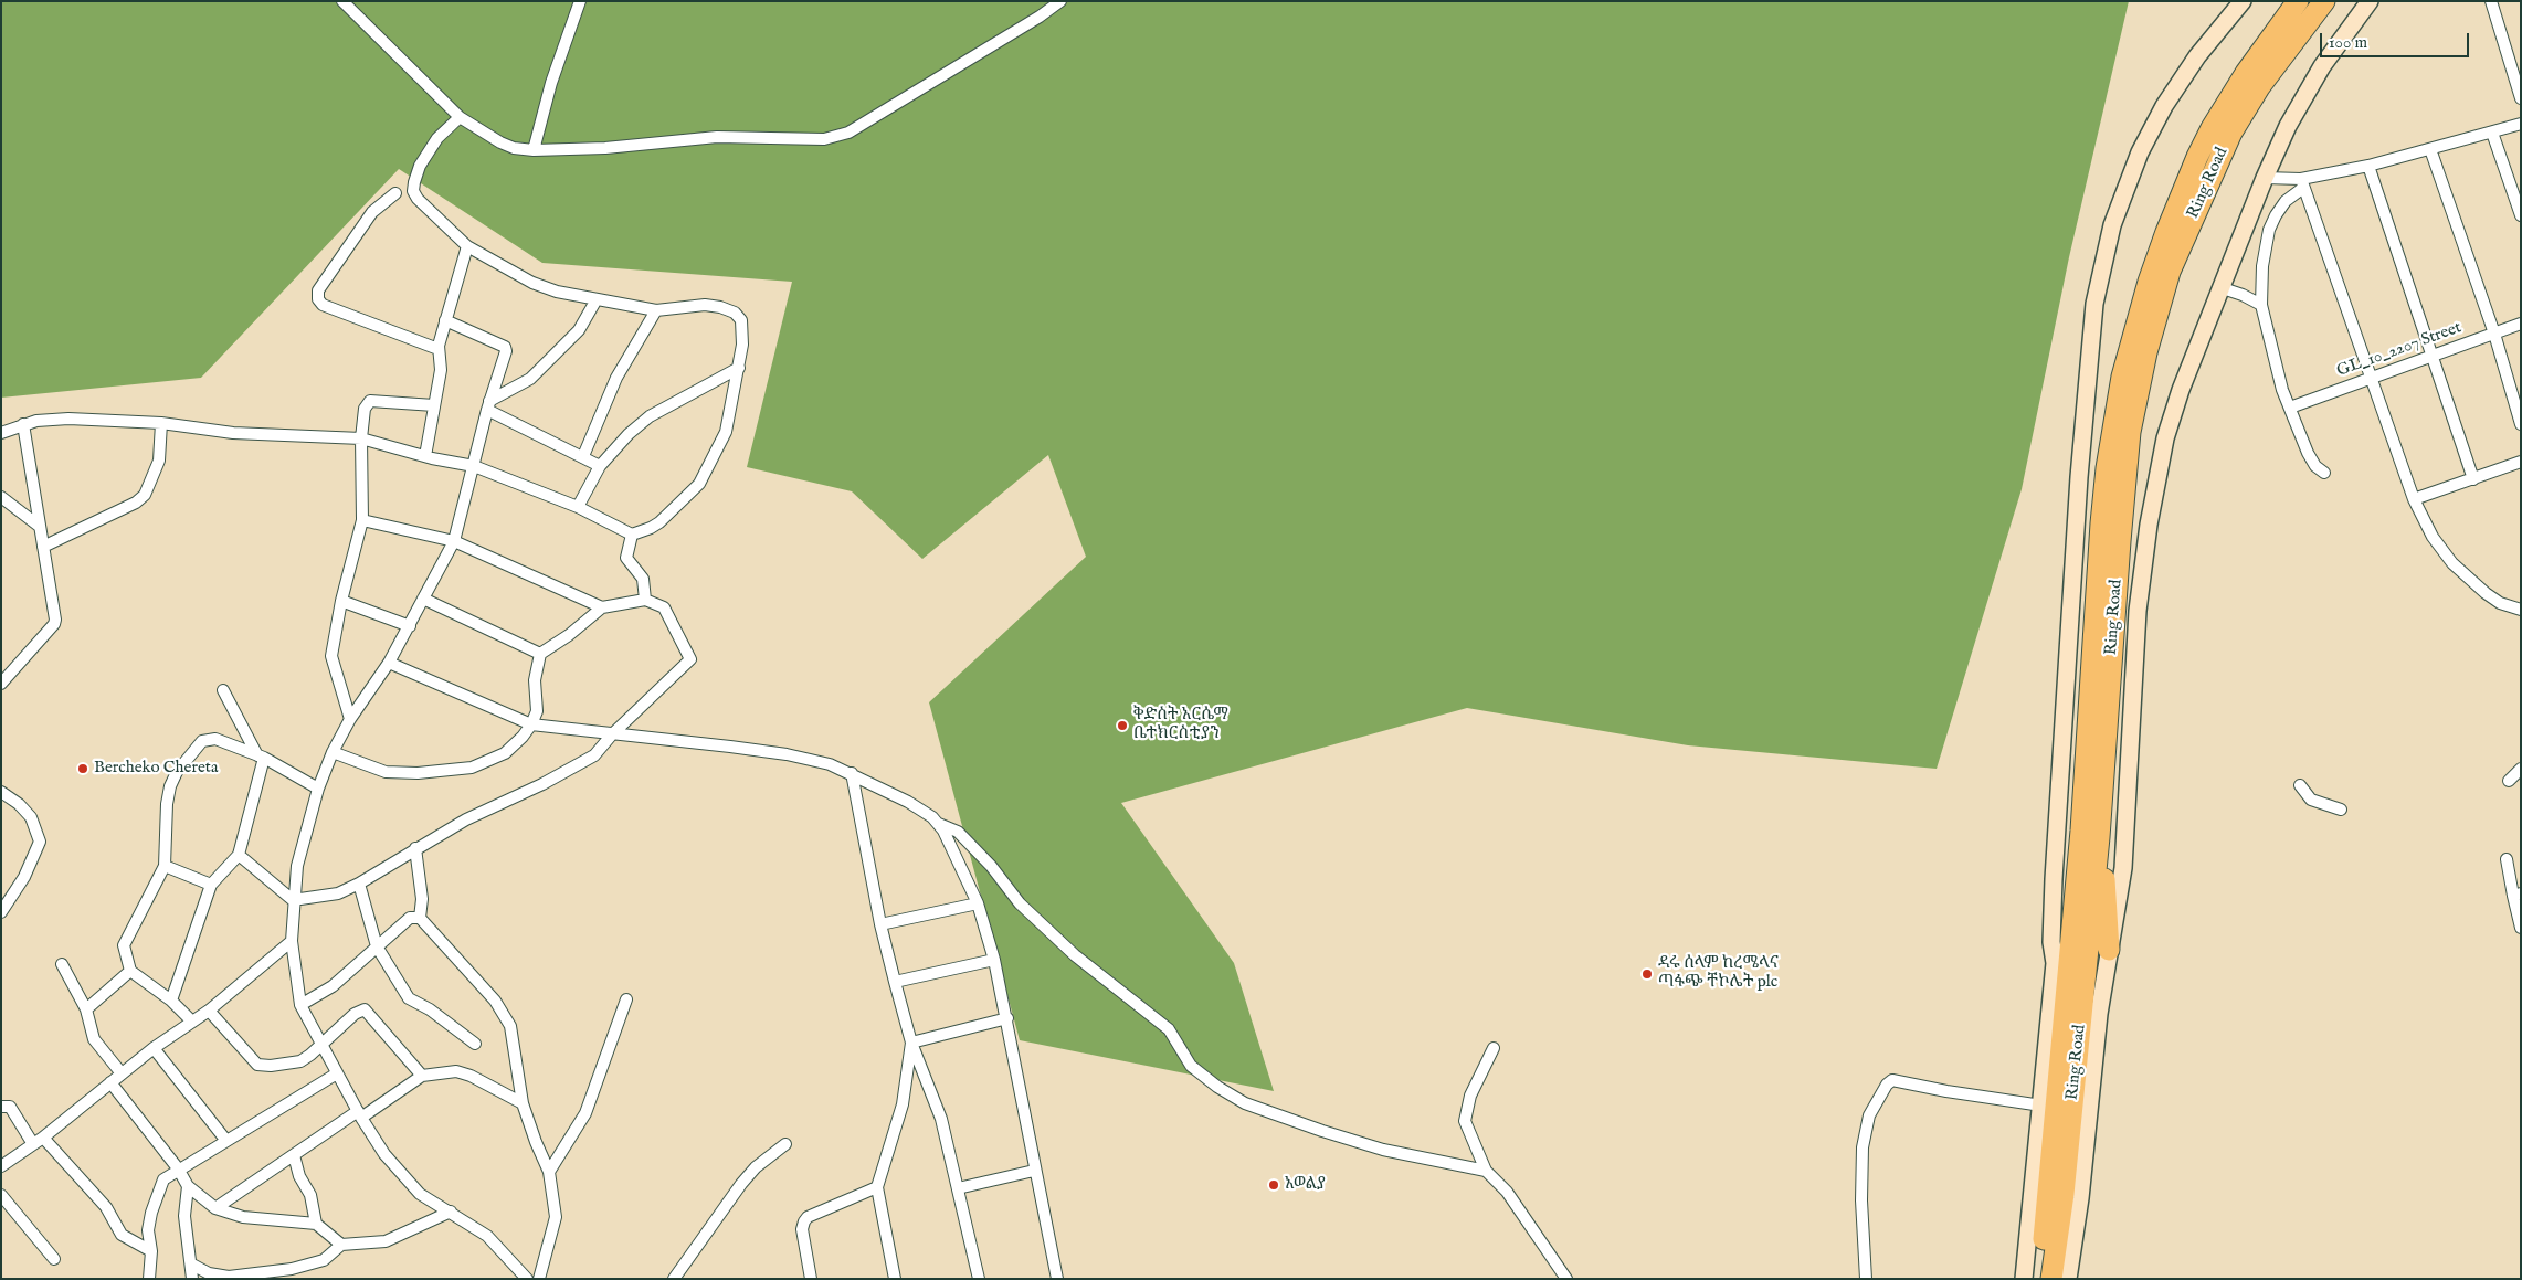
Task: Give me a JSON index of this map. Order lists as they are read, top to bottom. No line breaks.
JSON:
{"streets":{"highway":["Ring Road"],"street":["GL_10_2207 Street"]},"places":["ቅድስት አርሴማ ቤተክርስቲያን","Bercheko Chereta","ዳሩ ሰላም ከረሜላና ጣፋጭ ቸኮሌት plc","አወልያ"],"scale_bar":"100 m"}
